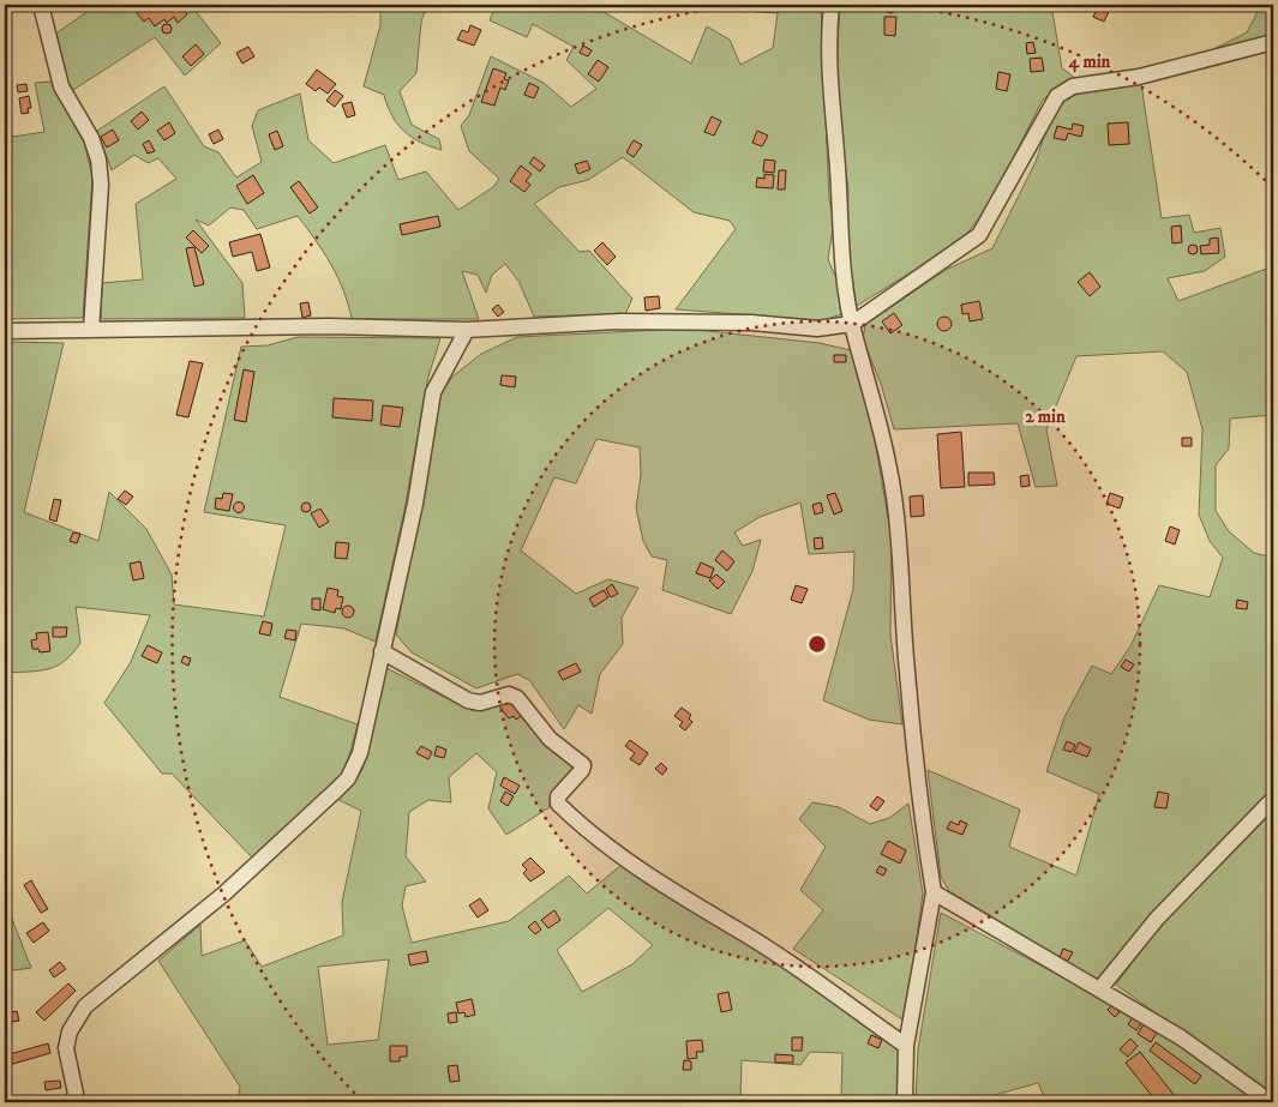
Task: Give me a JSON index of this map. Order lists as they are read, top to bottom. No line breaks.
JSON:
{"rings":["4 min","2 min"]}
